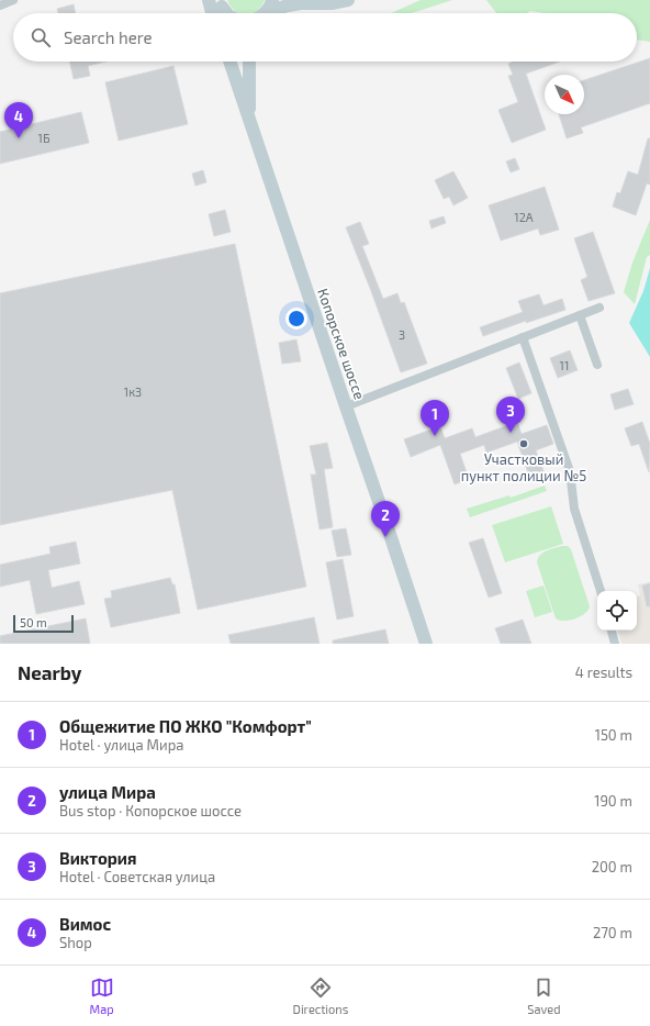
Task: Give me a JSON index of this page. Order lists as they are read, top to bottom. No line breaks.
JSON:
{"streets":{"main road":["Копорское шоссе"]},"places":["Участковый пункт полиции №5"],"house_numbers":["1Б","12А","3","11","1к3"],"scale_bar":"50 m","north":"bottom right","page":{"search":"Search here","pins":["4","3","1","2"],"scale":"50 m","heading":["Nearby","4 results"],"list":[{"mark":"1","name":"Общежитие ПО ЖКО \"Комфорт\"","note":"Hotel · улица Мира","value":"150 m"},{"mark":"2","name":"улица Мира","note":"Bus stop · Копорское шоссе","value":"190 m"},{"mark":"3","name":"Виктория","note":"Hotel · Советская улица","value":"200 m"},{"mark":"4","name":"Вимос","note":"Shop","value":"270 m"}],"nav":["Map","Directions","Saved"]}}
